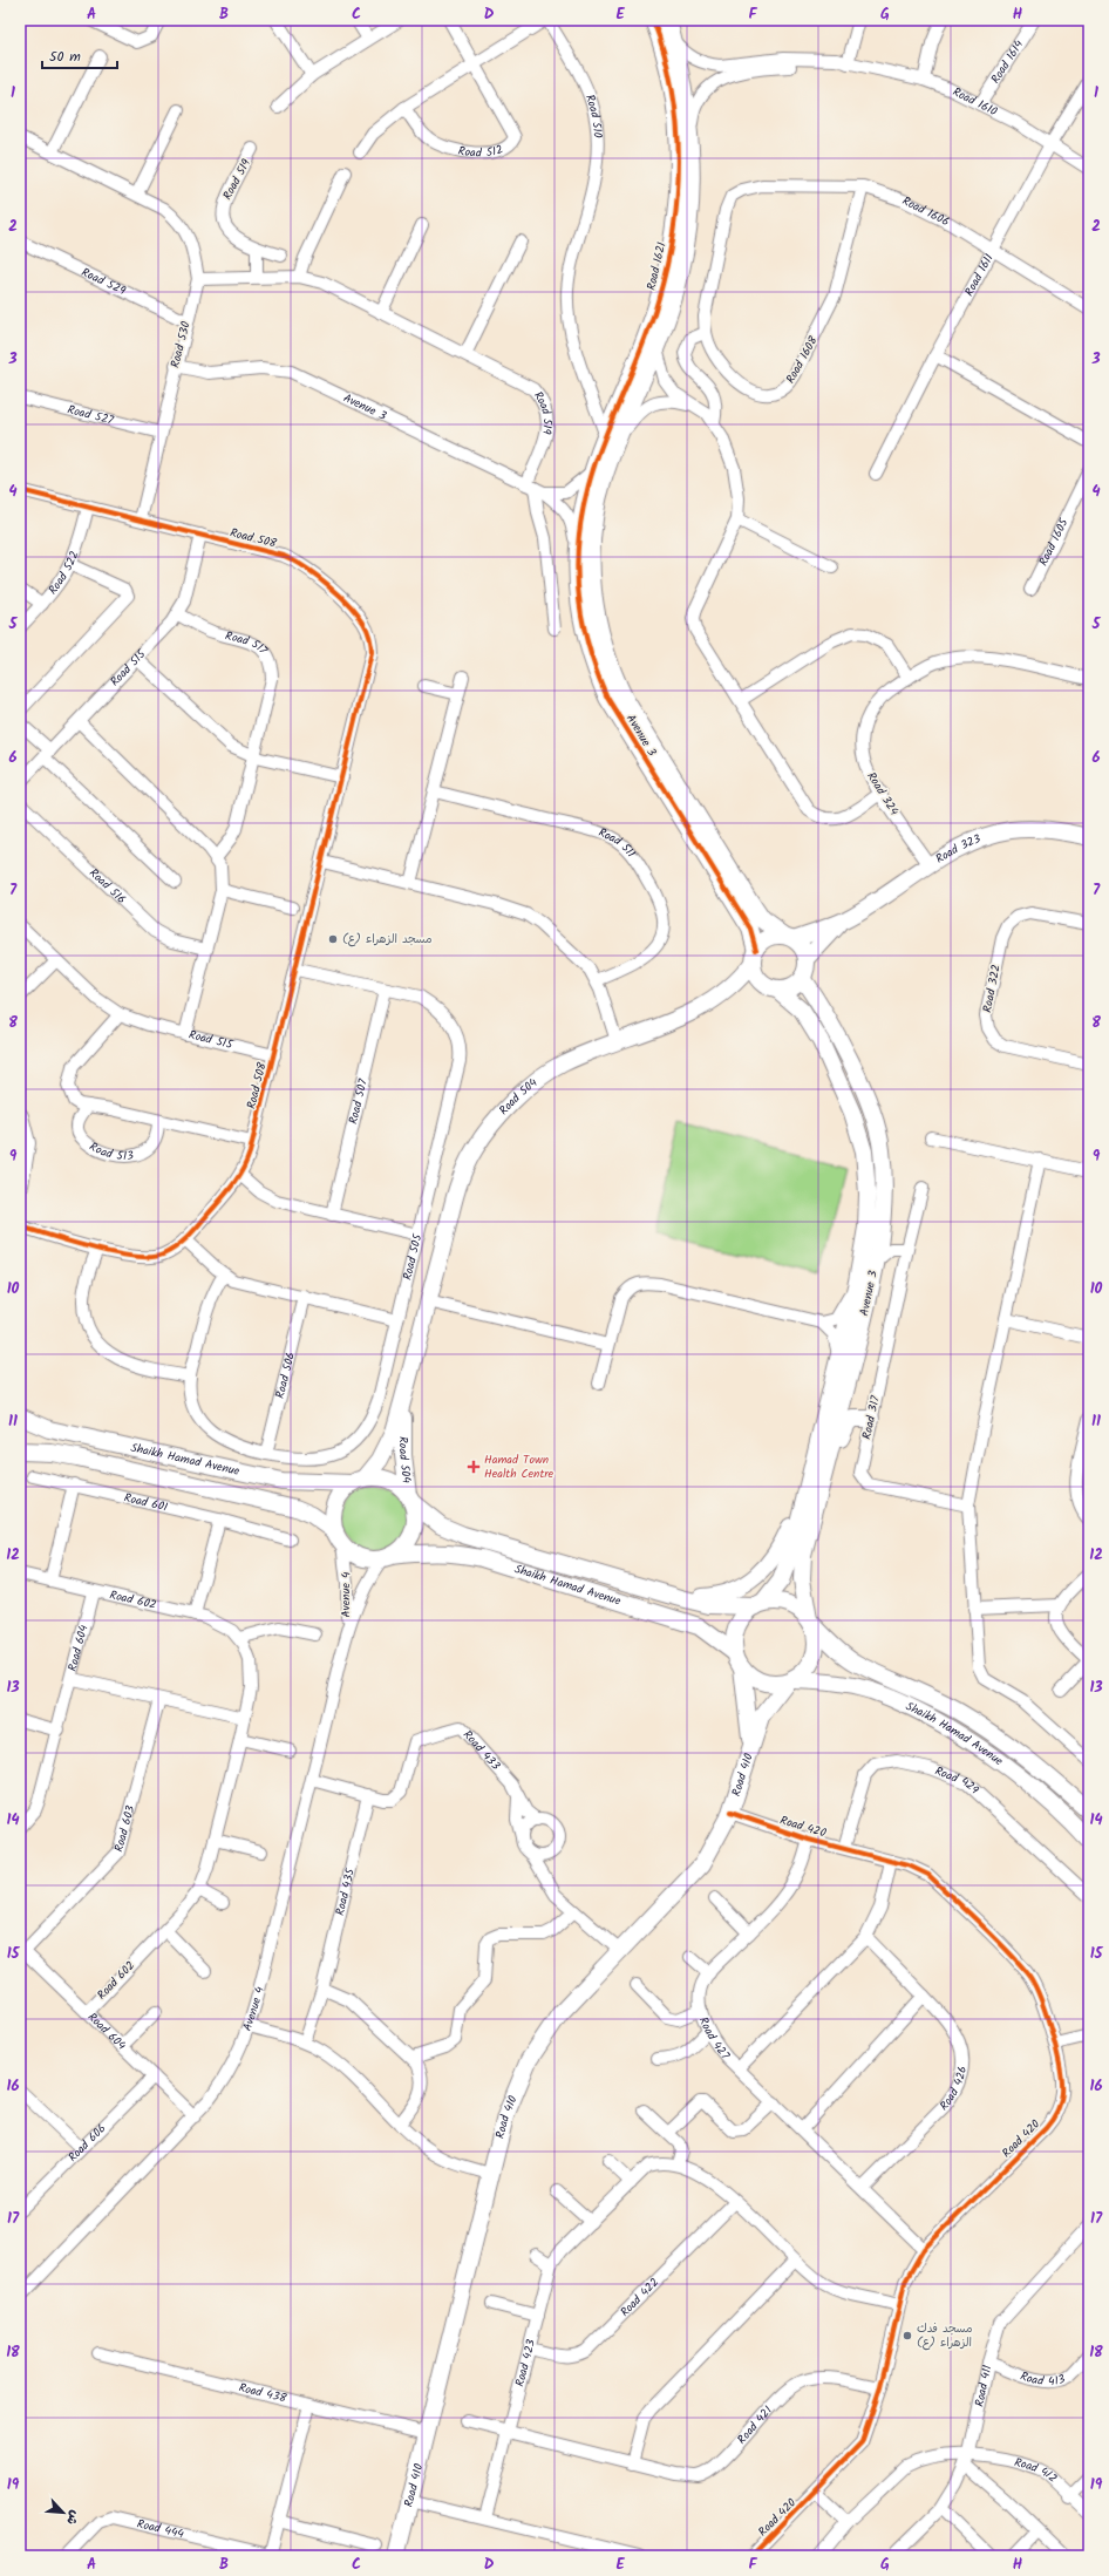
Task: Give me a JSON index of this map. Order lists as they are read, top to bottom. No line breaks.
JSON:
{"streets":{"street":["Road 1614","Road 1610","Road 510","Road 512","Road 519","Road 1606","Road 1621","Road 1611","Road 529","Road 530","Road 1608","Avenue 3","Road 527","Road 508","Road 1605","Road 522","Road 517","Road 515","Road 324","Road 511","Road 323","Road 516","Road 322","Road 504","Road 507","Road 513","Road 505","Road 506","Road 317","Shaikh Hamad Avenue","Road 601","Avenue 4","Road 602","Road 604","Road 433","Road 410","Road 429","Road 420","Road 603","Road 435","Road 427","Road 426","Road 606","Road 422","Road 423","Road 413","Road 411","Road 438","Road 421","Road 412","Road 444"]},"crossings":[["Road 1614","Road 1610"],["Road 1610","Road 1621"],["Road 1610","Road 1611"],["Road 510","Road 1621"],["Road 519","Road 530"],["Road 519","Avenue 3"],["Road 1606","Road 1611"],["Road 1606","Road 1608"],["Road 1621","Avenue 3"],["Road 529","Road 530"],["Road 530","Avenue 3"],["Road 530","Road 527"],["Road 530","Road 508"],["Avenue 3","Road 323"],["Avenue 3","Road 504"],["Avenue 3","Shaikh Hamad Avenue"],["Avenue 3","Road 410"],["Road 508","Road 522"],["Road 508","Road 515"],["Road 508","Road 505"],["Road 517","Road 515"],["Road 324","Road 323"],["Road 323","Road 504"],["Road 504","Shaikh Hamad Avenue"],["Road 504","Avenue 4"],["Road 507","Road 505"],["Road 505","Road 506"],["Shaikh Hamad Avenue","Avenue 4"],["Shaikh Hamad Avenue","Road 410"],["Avenue 4","Road 604"],["Avenue 4","Road 433"],["Road 602","Road 604"],["Road 604","Road 603"],["Road 604","Road 606"],["Road 433","Road 435"],["Road 410","Road 420"],["Road 410","Road 438"],["Road 429","Road 420"],["Road 420","Road 427"],["Road 420","Road 423"],["Road 420","Road 421"],["Road 427","Road 426"],["Road 422","Road 423"],["Road 423","Road 421"],["Road 413","Road 411"],["Road 411","Road 412"],["Road 438","Road 444"]],"places":{"other":["مسجد الزهراء (ع)","مسجد فدك الزهراء (ع)"],"health":["Hamad Town Health Centre"]},"scale_bar":"50 m","north":"bottom right","grid":{"columns":["A","B","C","D","E","F","G","H"],"rows":["1","2","3","4","5","6","7","8","9","10","11","12","13","14","15","16","17","18","19"]}}
